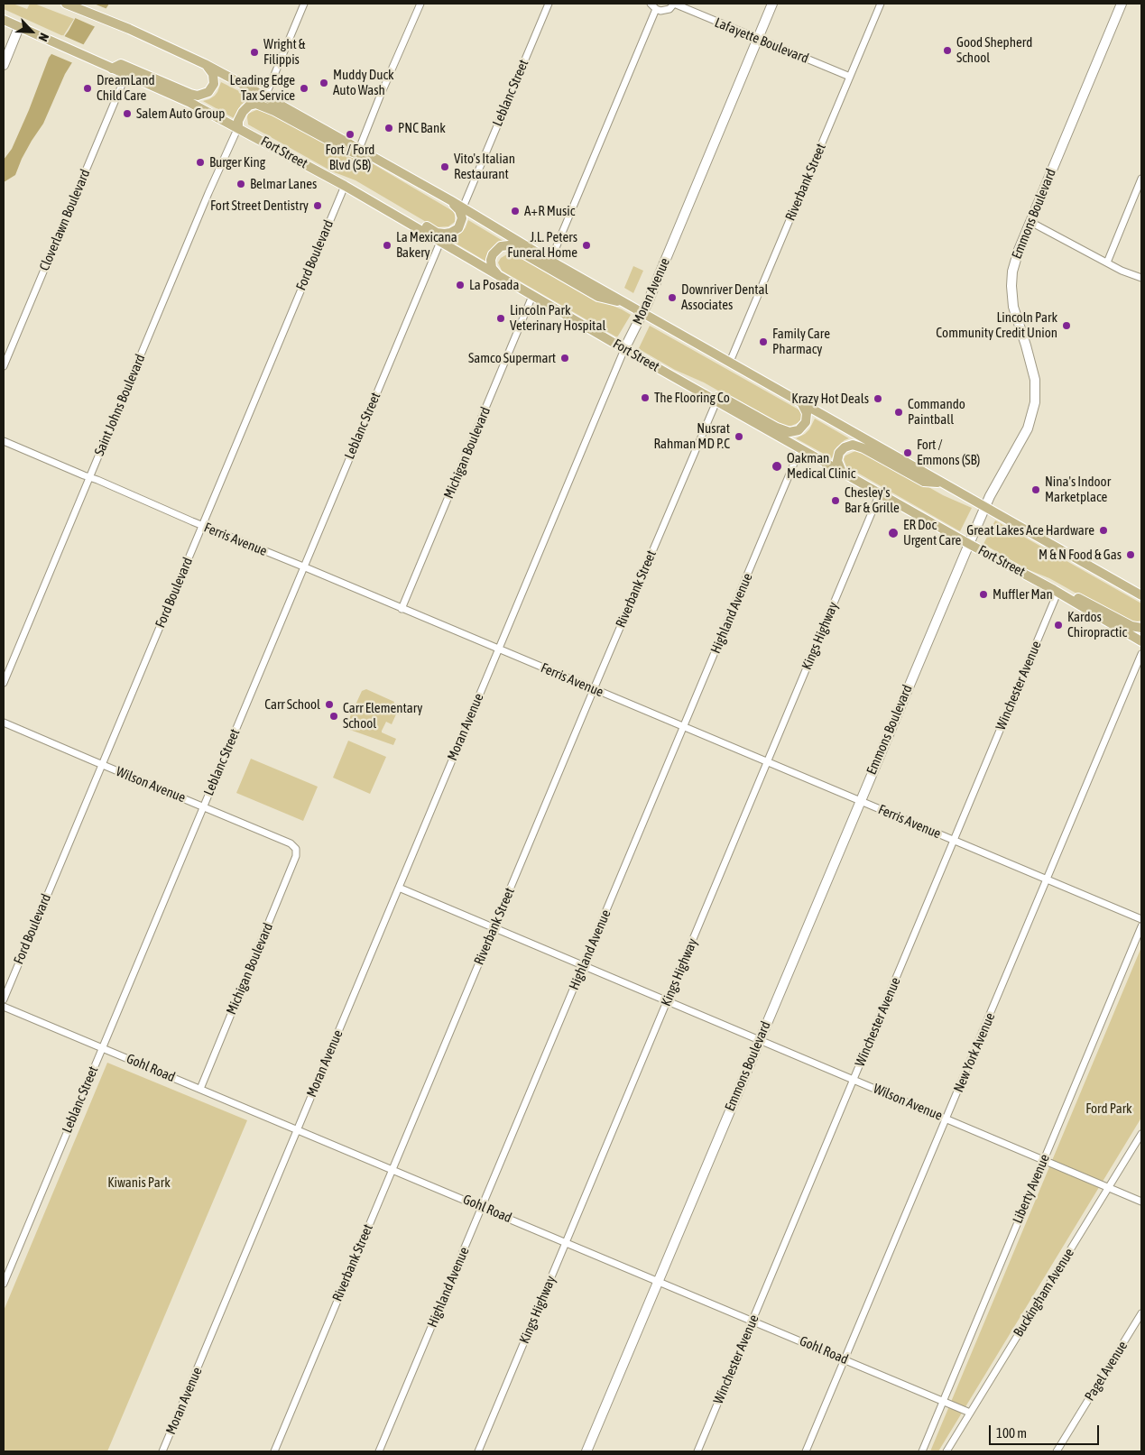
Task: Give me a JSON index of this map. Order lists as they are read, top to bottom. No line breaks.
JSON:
{"streets":{"main road":["Fort Street"],"street":["Lafayette Boulevard","Leblanc Street","Riverbank Street","Emmons Boulevard","Cloverlawn Boulevard","Ford Boulevard","Moran Avenue","Saint Johns Boulevard","Michigan Boulevard","Ferris Avenue","Highland Avenue","Kings Highway","Winchester Avenue","Wilson Avenue","New York Avenue","Gohl Road","Liberty Avenue","Buckingham Avenue","Pagel Avenue"]},"crossings":[["Lafayette Boulevard","Riverbank Street"],["Lafayette Boulevard","Moran Avenue"],["Leblanc Street","Fort Street"],["Leblanc Street","Ferris Avenue"],["Leblanc Street","Wilson Avenue"],["Leblanc Street","Gohl Road"],["Fort Street","Riverbank Street"],["Fort Street","Emmons Boulevard"],["Fort Street","Cloverlawn Boulevard"],["Fort Street","Ford Boulevard"],["Fort Street","Moran Avenue"],["Fort Street","Saint Johns Boulevard"],["Fort Street","Michigan Boulevard"],["Fort Street","Highland Avenue"],["Fort Street","Kings Highway"],["Fort Street","Winchester Avenue"],["Riverbank Street","Ferris Avenue"],["Riverbank Street","Wilson Avenue"],["Riverbank Street","Gohl Road"],["Emmons Boulevard","Ferris Avenue"],["Emmons Boulevard","Wilson Avenue"],["Emmons Boulevard","Gohl Road"],["Ford Boulevard","Ferris Avenue"],["Ford Boulevard","Wilson Avenue"],["Moran Avenue","Ferris Avenue"],["Moran Avenue","Wilson Avenue"],["Moran Avenue","Gohl Road"],["Saint Johns Boulevard","Ferris Avenue"],["Michigan Boulevard","Ferris Avenue"],["Michigan Boulevard","Wilson Avenue"],["Michigan Boulevard","Gohl Road"],["Ferris Avenue","Highland Avenue"],["Ferris Avenue","Kings Highway"],["Ferris Avenue","Winchester Avenue"],["Ferris Avenue","New York Avenue"],["Highland Avenue","Wilson Avenue"],["Highland Avenue","Gohl Road"],["Kings Highway","Wilson Avenue"],["Kings Highway","Gohl Road"],["Winchester Avenue","Wilson Avenue"],["Winchester Avenue","Gohl Road"],["Wilson Avenue","New York Avenue"],["Wilson Avenue","Liberty Avenue"],["Wilson Avenue","Buckingham Avenue"],["New York Avenue","Gohl Road"],["Gohl Road","Liberty Avenue"],["Gohl Road","Buckingham Avenue"]],"parks":["Ford Park","Kiwanis Park"],"places":["Good Shepherd School","Wright & Filippis","Muddy Duck Auto Wash","DreamLand Child Care","Leading Edge Tax Service","Salem Auto Group","PNC Bank","Fort / Ford Blvd (SB)","Burger King","Vito's Italian Restaurant","Belmar Lanes","Fort Street Dentistry","A+R Music","La Mexicana Bakery","J.L. Peters Funeral Home","La Posada","Downriver Dental Associates","Lincoln Park Veterinary Hospital","Lincoln Park Community Credit Union","Family Care Pharmacy","Samco Supermart","The Flooring Co","Krazy Hot Deals","Commando Paintball","Nusrat Rahman MD P.C","Fort / Emmons (SB)","Oakman Medical Clinic","Nina's Indoor Marketplace","Chesley's Bar & Grille","Great Lakes Ace Hardware","ER Doc Urgent Care","M & N Food & Gas","Muffler Man","Kardos Chiropractic","Carr School","Carr Elementary School"],"scale_bar":"100 m","north":"bottom right"}
